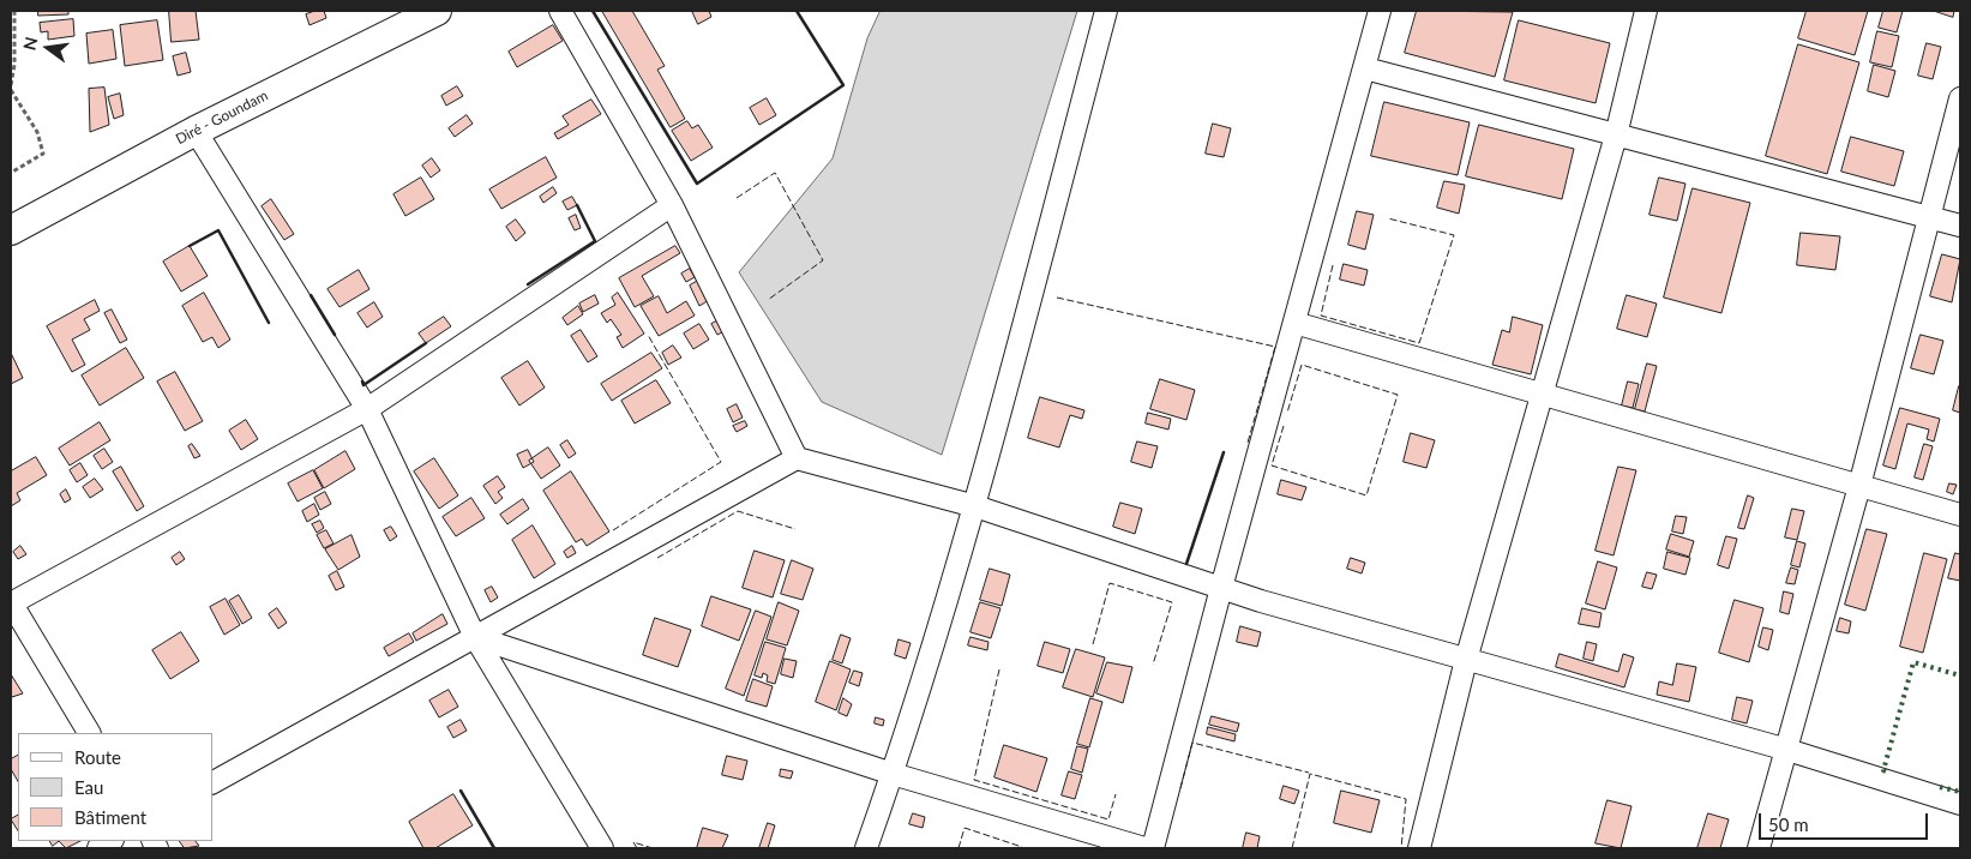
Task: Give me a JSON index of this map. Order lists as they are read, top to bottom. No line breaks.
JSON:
{"streets":{"main road":["Diré - Goundam"]},"legend":["Route","Eau","Bâtiment"],"scale_bar":"50 m","north":"left"}
